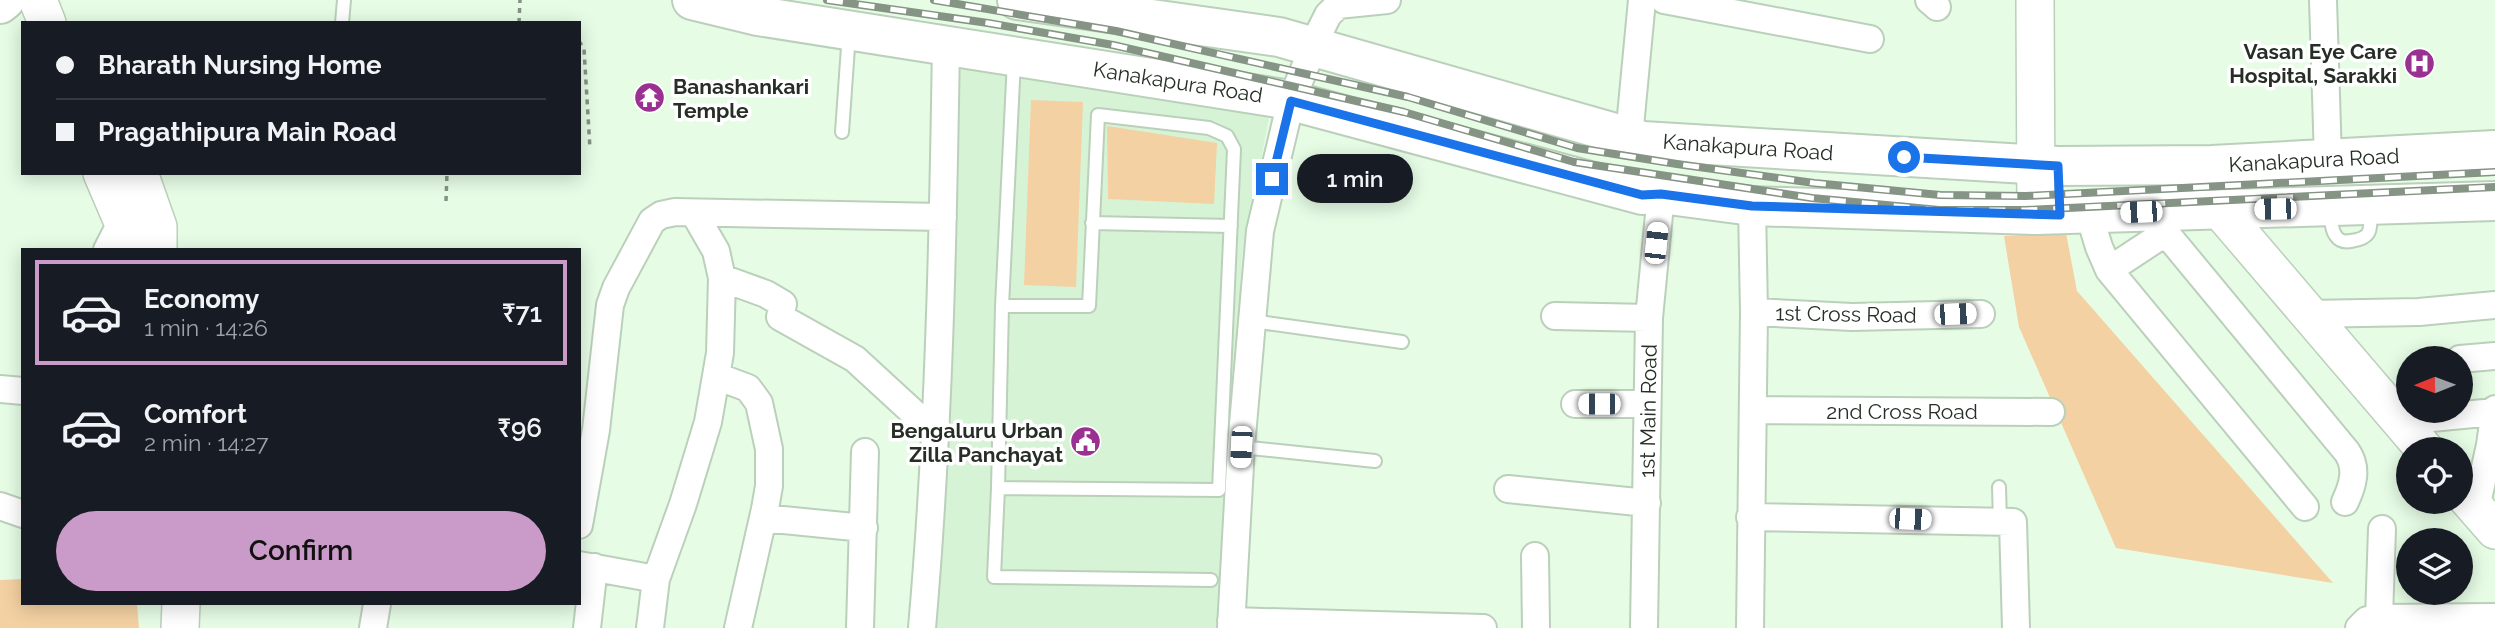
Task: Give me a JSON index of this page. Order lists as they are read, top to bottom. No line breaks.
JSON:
{"streets":{"main road":["Kanakapura Road"],"street":["1st Cross Road","1st Main Road","2nd Cross Road"]},"crossings":[["Kanakapura Road","1st Main Road"]],"places":{"hospital":["Vasan Eye Care Hospital, Sarakki"],"temple":["Banashankari Temple"],"public building":["Bengaluru Urban Zilla Panchayat"]},"north":"left","page":{"banner":["Bharath Nursing Home","Pragathipura Main Road"],"bubble":"1 min","list":[{"name":"Economy","note":"1 min · 14:26","value":"₹71"},{"name":"Comfort","note":"2 min · 14:27","value":"₹96"}],"buttons":"Confirm"}}
